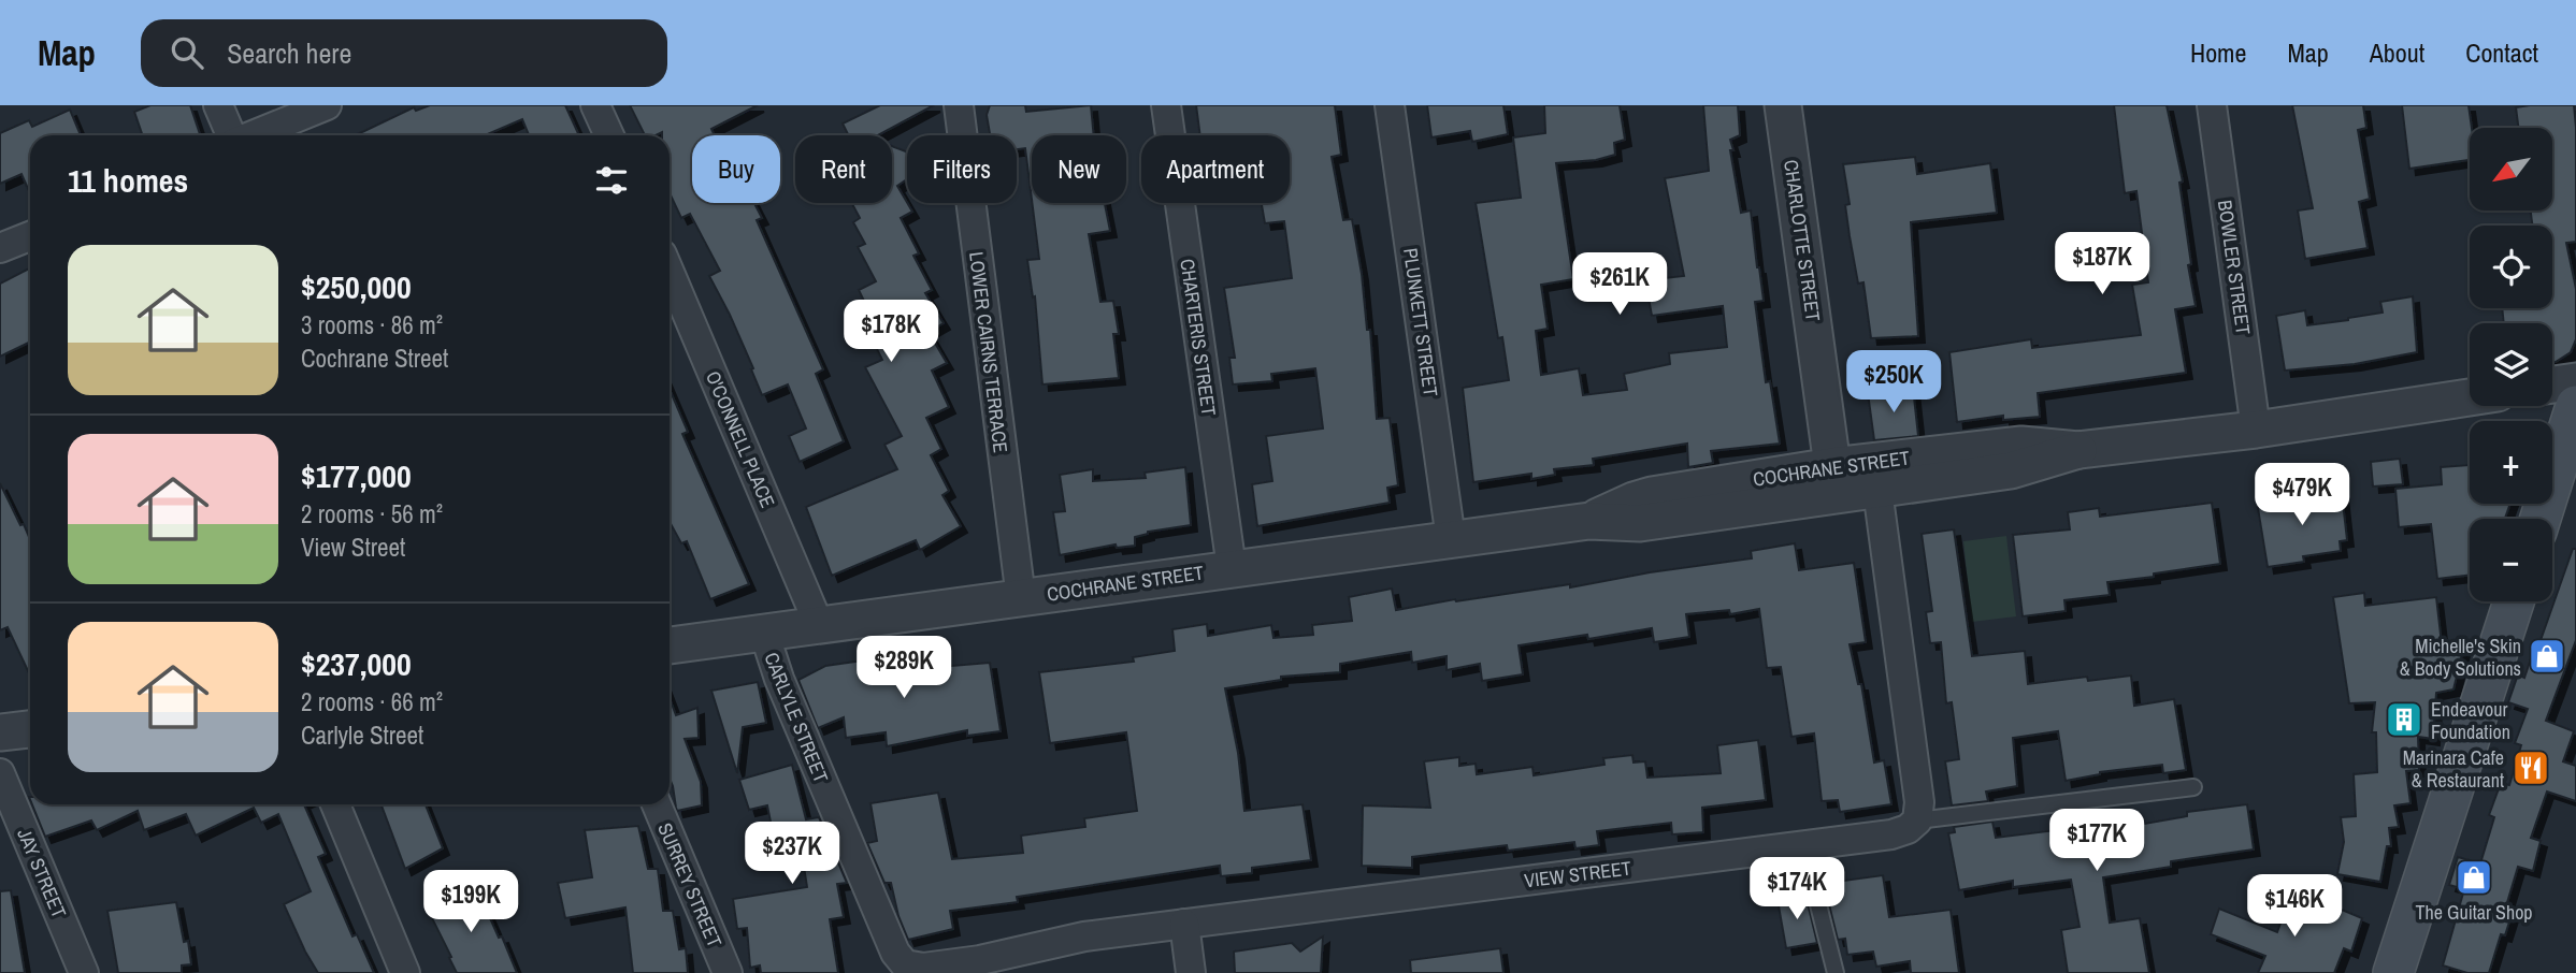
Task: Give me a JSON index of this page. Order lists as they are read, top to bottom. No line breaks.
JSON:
{"streets":{"street":["CHARLOTTE STREET","BOWLER STREET","PLUNKETT STREET","CHARTERIS STREET","LOWER CAIRNS TERRACE","O'CONNELL PLACE","COCHRANE STREET","CARLYLE STREET","JAY STREET","VIEW STREET","SURREY STREET"]},"crossings":[["CHARLOTTE STREET","COCHRANE STREET"],["BOWLER STREET","COCHRANE STREET"],["PLUNKETT STREET","COCHRANE STREET"],["CHARTERIS STREET","COCHRANE STREET"],["LOWER CAIRNS TERRACE","COCHRANE STREET"],["O'CONNELL PLACE","COCHRANE STREET"],["COCHRANE STREET","CARLYLE STREET"],["CARLYLE STREET","VIEW STREET"]],"places":{"shop":["Michelle's Skin & Body Solutions","The Guitar Shop"],"building":["Endeavour Foundation"],"restaurant":["Marinara Cafe & Restaurant"]},"north":"bottom left","page":{"header":"Map","search":"Search here","nav":["Home","Map","About","Contact"],"map_buttons":["+","−"],"chip":["Buy","Rent","Filters","New","Apartment"],"heading":"11 homes","list":[{"name":"$250,000","note":"3 rooms · 86 m² · Cochrane Street"},{"name":"$177,000","note":"2 rooms · 56 m² · View Street"},{"name":"$237,000","note":"2 rooms · 66 m² · Carlyle Street"}],"price":["$187K","$261K","$178K","$250K","$479K","$289K","$177K","$237K","$174K","$199K","$146K"]}}
